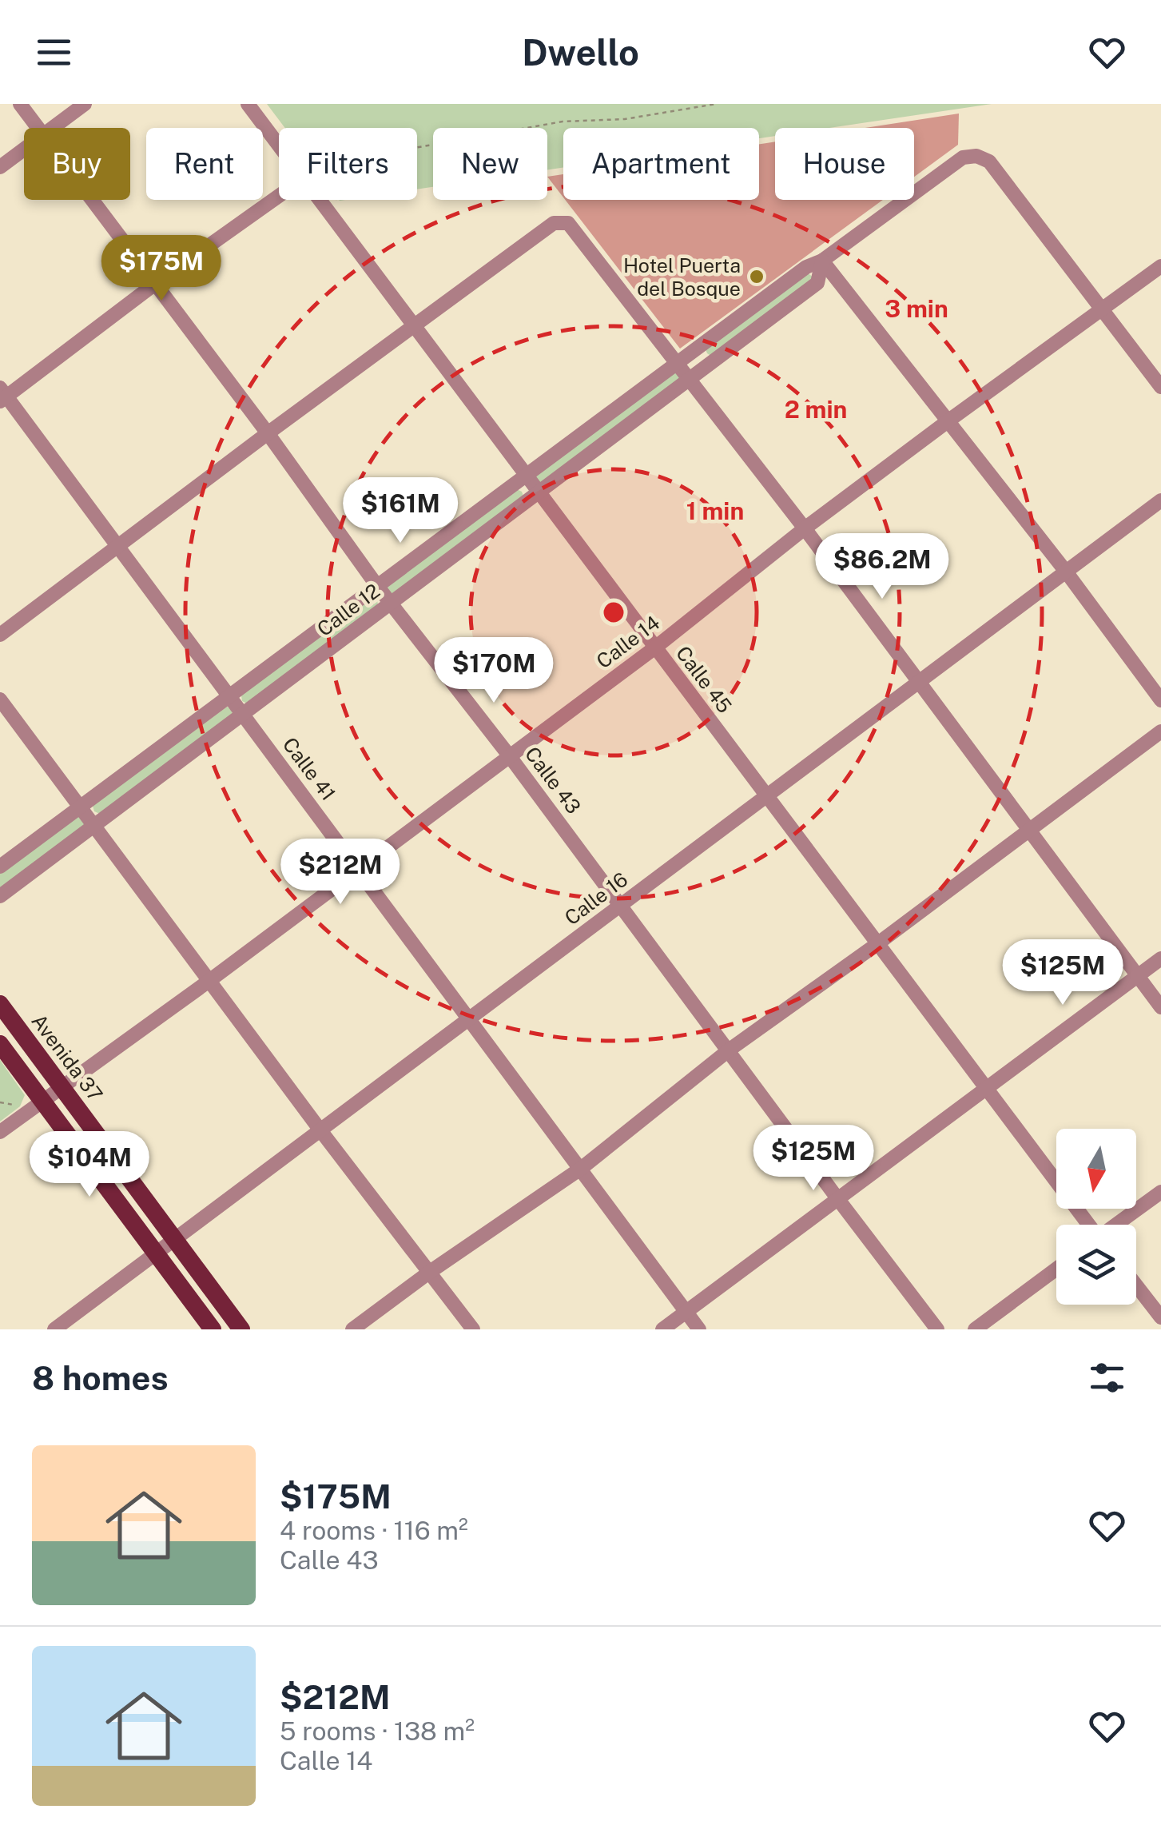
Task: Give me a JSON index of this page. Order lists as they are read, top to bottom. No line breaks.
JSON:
{"streets":{"main road":["Avenida 37"],"street":["Calle 12","Calle 14","Calle 45","Calle 41","Calle 43","Calle 16"]},"crossings":[["Calle 12","Calle 14"],["Calle 12","Calle 45"],["Calle 12","Calle 41"],["Calle 12","Calle 43"],["Calle 14","Calle 45"],["Calle 14","Calle 41"],["Calle 14","Calle 43"],["Calle 14","Avenida 37"],["Calle 45","Calle 16"],["Calle 41","Calle 16"],["Calle 43","Calle 16"],["Calle 16","Avenida 37"]],"places":["Hotel Puerta del Bosque"],"north":"bottom","page":{"header":"Dwello","chip":["Buy","Rent","Filters","New","Apartment","House"],"price":["$175M","$161M","$86.2M","$170M","$212M","$125M","$125M","$104M"],"heading":"8 homes","list":[{"name":"$175M","note":"4 rooms · 116 m² · Calle 43"},{"name":"$212M","note":"5 rooms · 138 m² · Calle 14"}]},"rings":["3 min","2 min","1 min"]}
